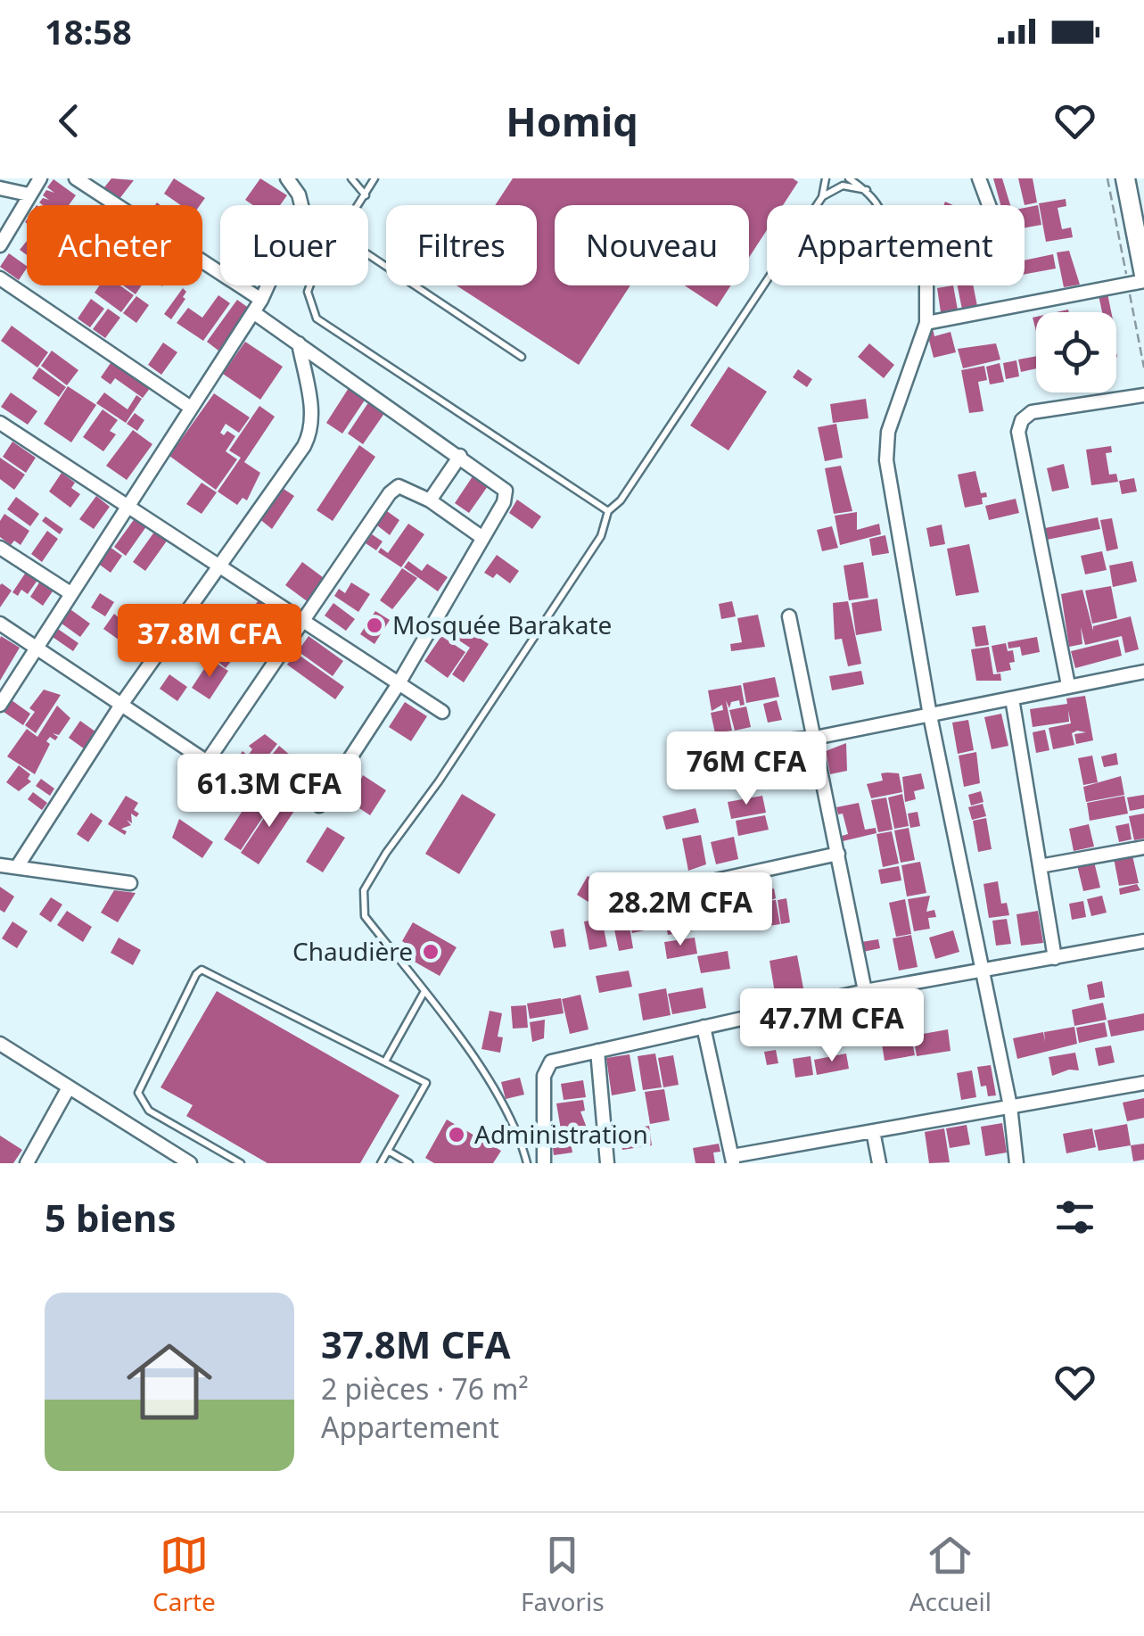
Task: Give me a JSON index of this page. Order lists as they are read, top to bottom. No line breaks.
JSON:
{"places":["Mosquée Barakate","Chaudière","Administration"],"page":{"status":"18:58","header":"Homiq","chip":["Acheter","Louer","Filtres","Nouveau","Appartement"],"price":["37.8M CFA","76M CFA","61.3M CFA","28.2M CFA","47.7M CFA"],"heading":"5 biens","list":[{"name":"37.8M CFA","note":"2 pièces · 76 m² · Appartement"}],"tabs":["Carte","Favoris","Accueil"]}}
